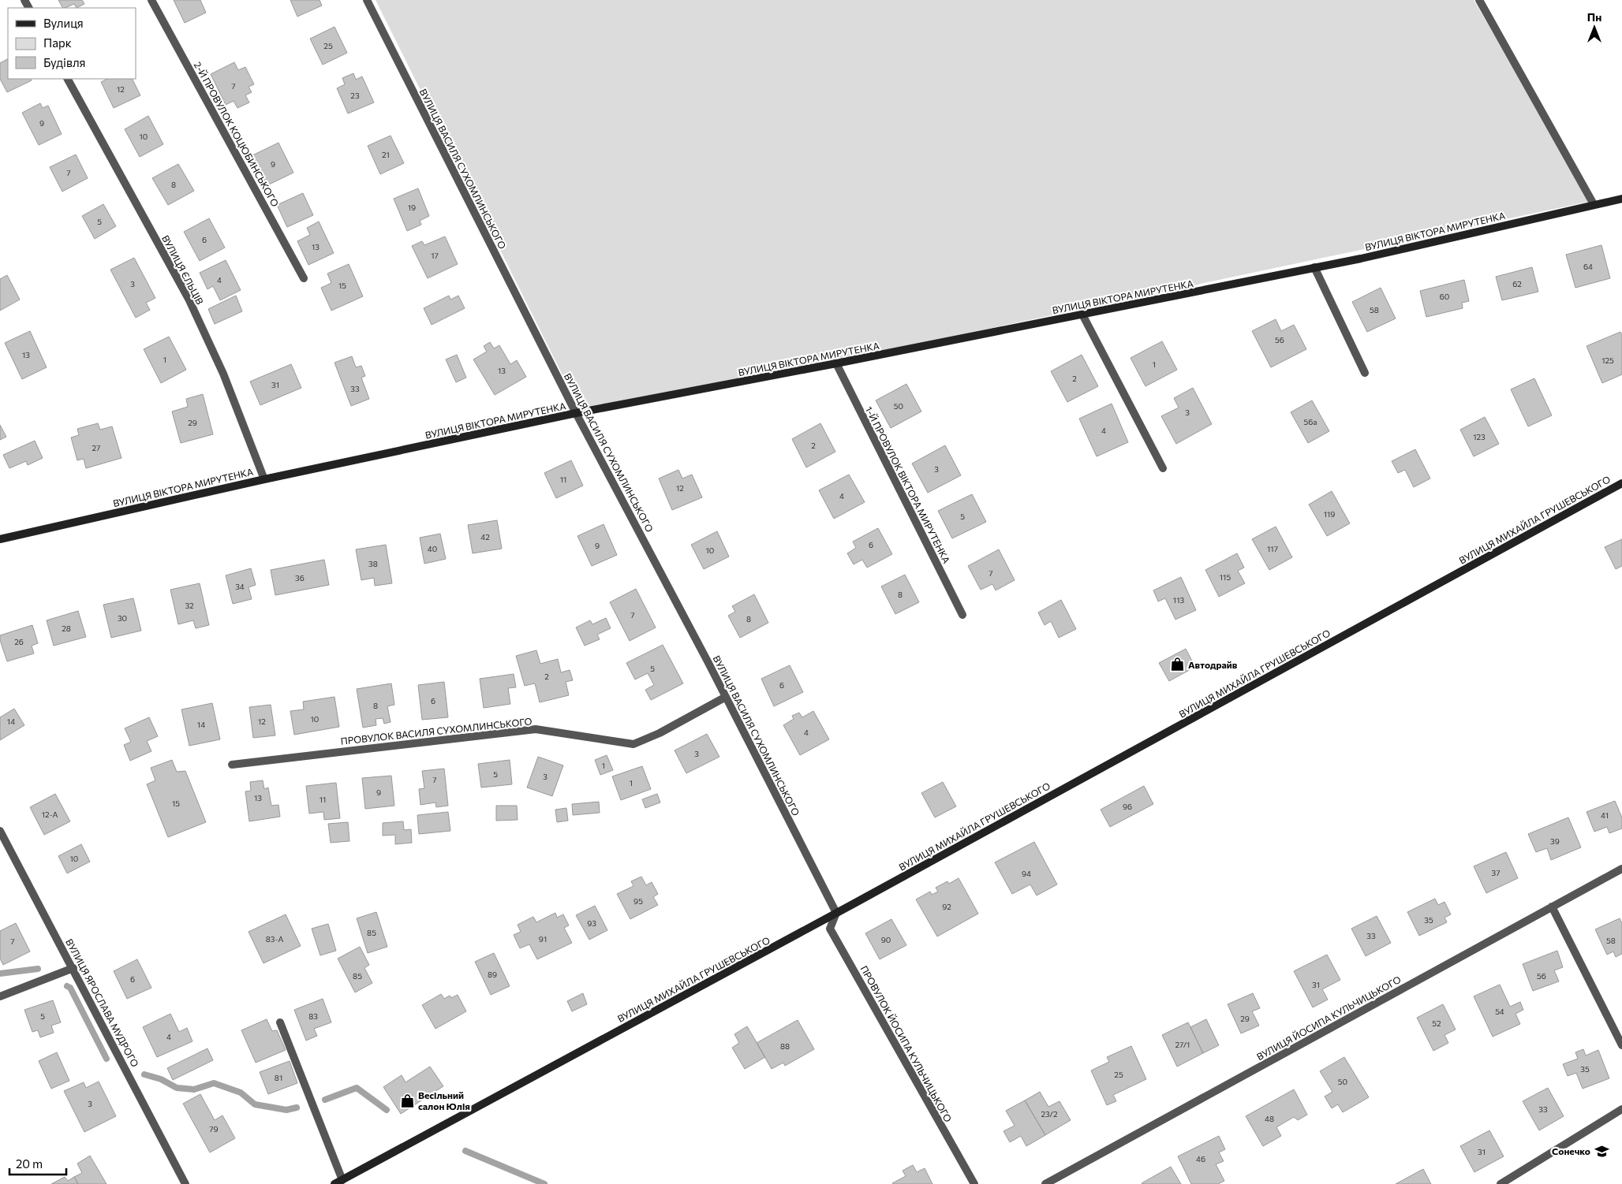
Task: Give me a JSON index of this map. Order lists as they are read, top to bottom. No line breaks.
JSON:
{"streets":{"street":["2-Й ПРОВУЛОК КОЦЮБИНСЬКОГО","ВУЛИЦЯ ВАСИЛЯ СУХОМЛИНСЬКОГО","ВУЛИЦЯ ВІКТОРА МИРУТЕНКА","ВУЛИЦЯ ЄЛЬЦІВ","1-Й ПРОВУЛОК ВІКТОРА МИРУТЕНКА","ВУЛИЦЯ МИХАЙЛА ГРУШЕВСЬКОГО","ПРОВУЛОК ВАСИЛЯ СУХОМЛИНСЬКОГО","ВУЛИЦЯ ЯРОСЛАВА МУДРОГО","ВУЛИЦЯ ЙОСИПА КУЛЬЧИЦЬКОГО","ПРОВУЛОК ЙОСИПА КУЛЬЧИЦЬКОГО"]},"crossings":[["ВУЛИЦЯ ВАСИЛЯ СУХОМЛИНСЬКОГО","ВУЛИЦЯ ВІКТОРА МИРУТЕНКА"],["ВУЛИЦЯ ВАСИЛЯ СУХОМЛИНСЬКОГО","ВУЛИЦЯ МИХАЙЛА ГРУШЕВСЬКОГО"],["ВУЛИЦЯ ВАСИЛЯ СУХОМЛИНСЬКОГО","ПРОВУЛОК ВАСИЛЯ СУХОМЛИНСЬКОГО"],["ВУЛИЦЯ ВАСИЛЯ СУХОМЛИНСЬКОГО","ПРОВУЛОК ЙОСИПА КУЛЬЧИЦЬКОГО"],["ВУЛИЦЯ ВІКТОРА МИРУТЕНКА","ВУЛИЦЯ ЄЛЬЦІВ"],["ВУЛИЦЯ ВІКТОРА МИРУТЕНКА","1-Й ПРОВУЛОК ВІКТОРА МИРУТЕНКА"],["ВУЛИЦЯ МИХАЙЛА ГРУШЕВСЬКОГО","ПРОВУЛОК ЙОСИПА КУЛЬЧИЦЬКОГО"]],"places":{"shop":["Автодрайв","Весільний салон Юлія"],"school or university":["Сонечко"]},"house_numbers":["25","7","12","23","9","10","21","9","7","8","19","5","6","13","17","64","4","3","62","15","60","58","56","13","1","125","1","13","2","31","33","50","3","56а","29","4","123","2","27","3","11","12","4","119","5","42","6","9","40","117","10","38","7","115","36","34","8","113","32","7","30","8","28","26","5","2","6","6","8","10","14","12","14","4","3","1","5","3","7","1","9","13","11","15","96","12-А","41","39","10","37","94","95","92","35","93","85","33","83-А","91","90","58","7","89","85","56","6","31","54","5","83","29","52","4","27/1","88","35","25","81","50","3","33","23/2","48","79","31","46"],"legend":["Вулиця","Парк","Будівля"],"scale_bar":"20 m","north":"top"}
